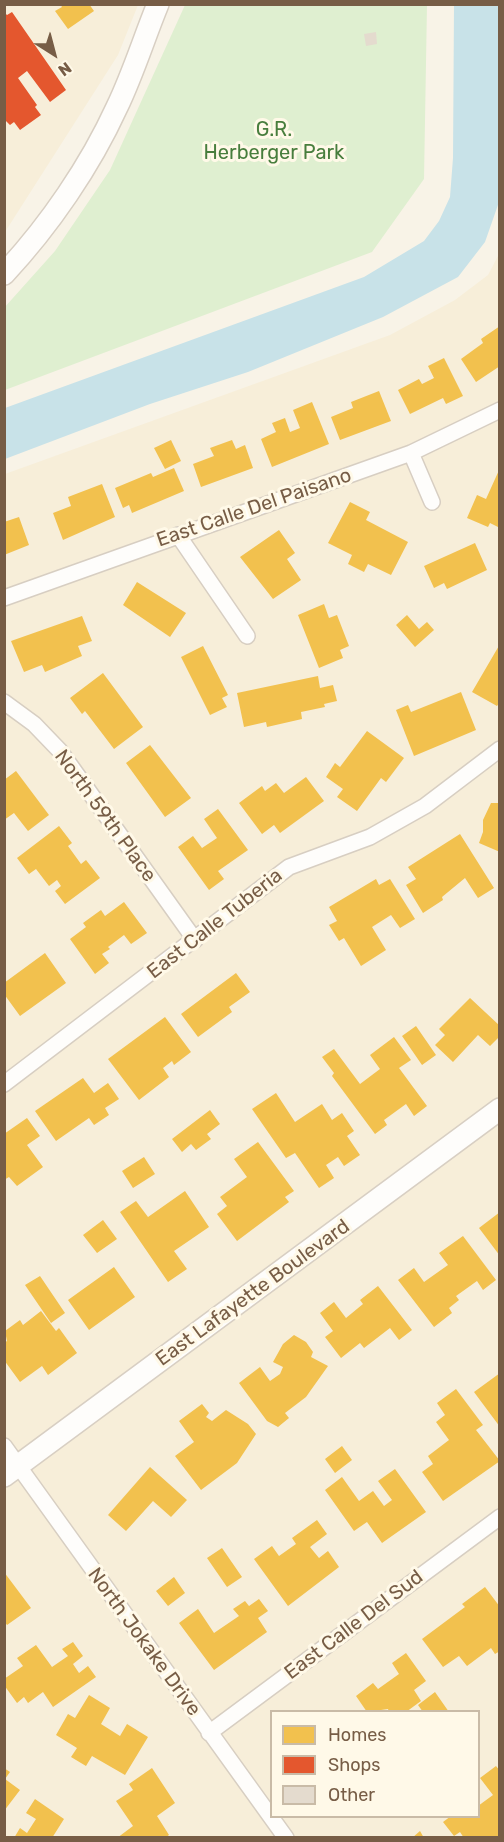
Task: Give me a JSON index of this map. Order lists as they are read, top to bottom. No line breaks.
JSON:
{"streets":{"street":["East Calle Del Paisano","North 59th Place","East Calle Tuberia","East Lafayette Boulevard","East Calle Del Sud","North Jokake Drive"]},"crossings":[["North 59th Place","East Calle Tuberia"],["East Lafayette Boulevard","North Jokake Drive"],["East Calle Del Sud","North Jokake Drive"]],"parks":["G.R. Herberger Park"],"legend":["Homes","Shops","Other"],"north":"bottom right"}
